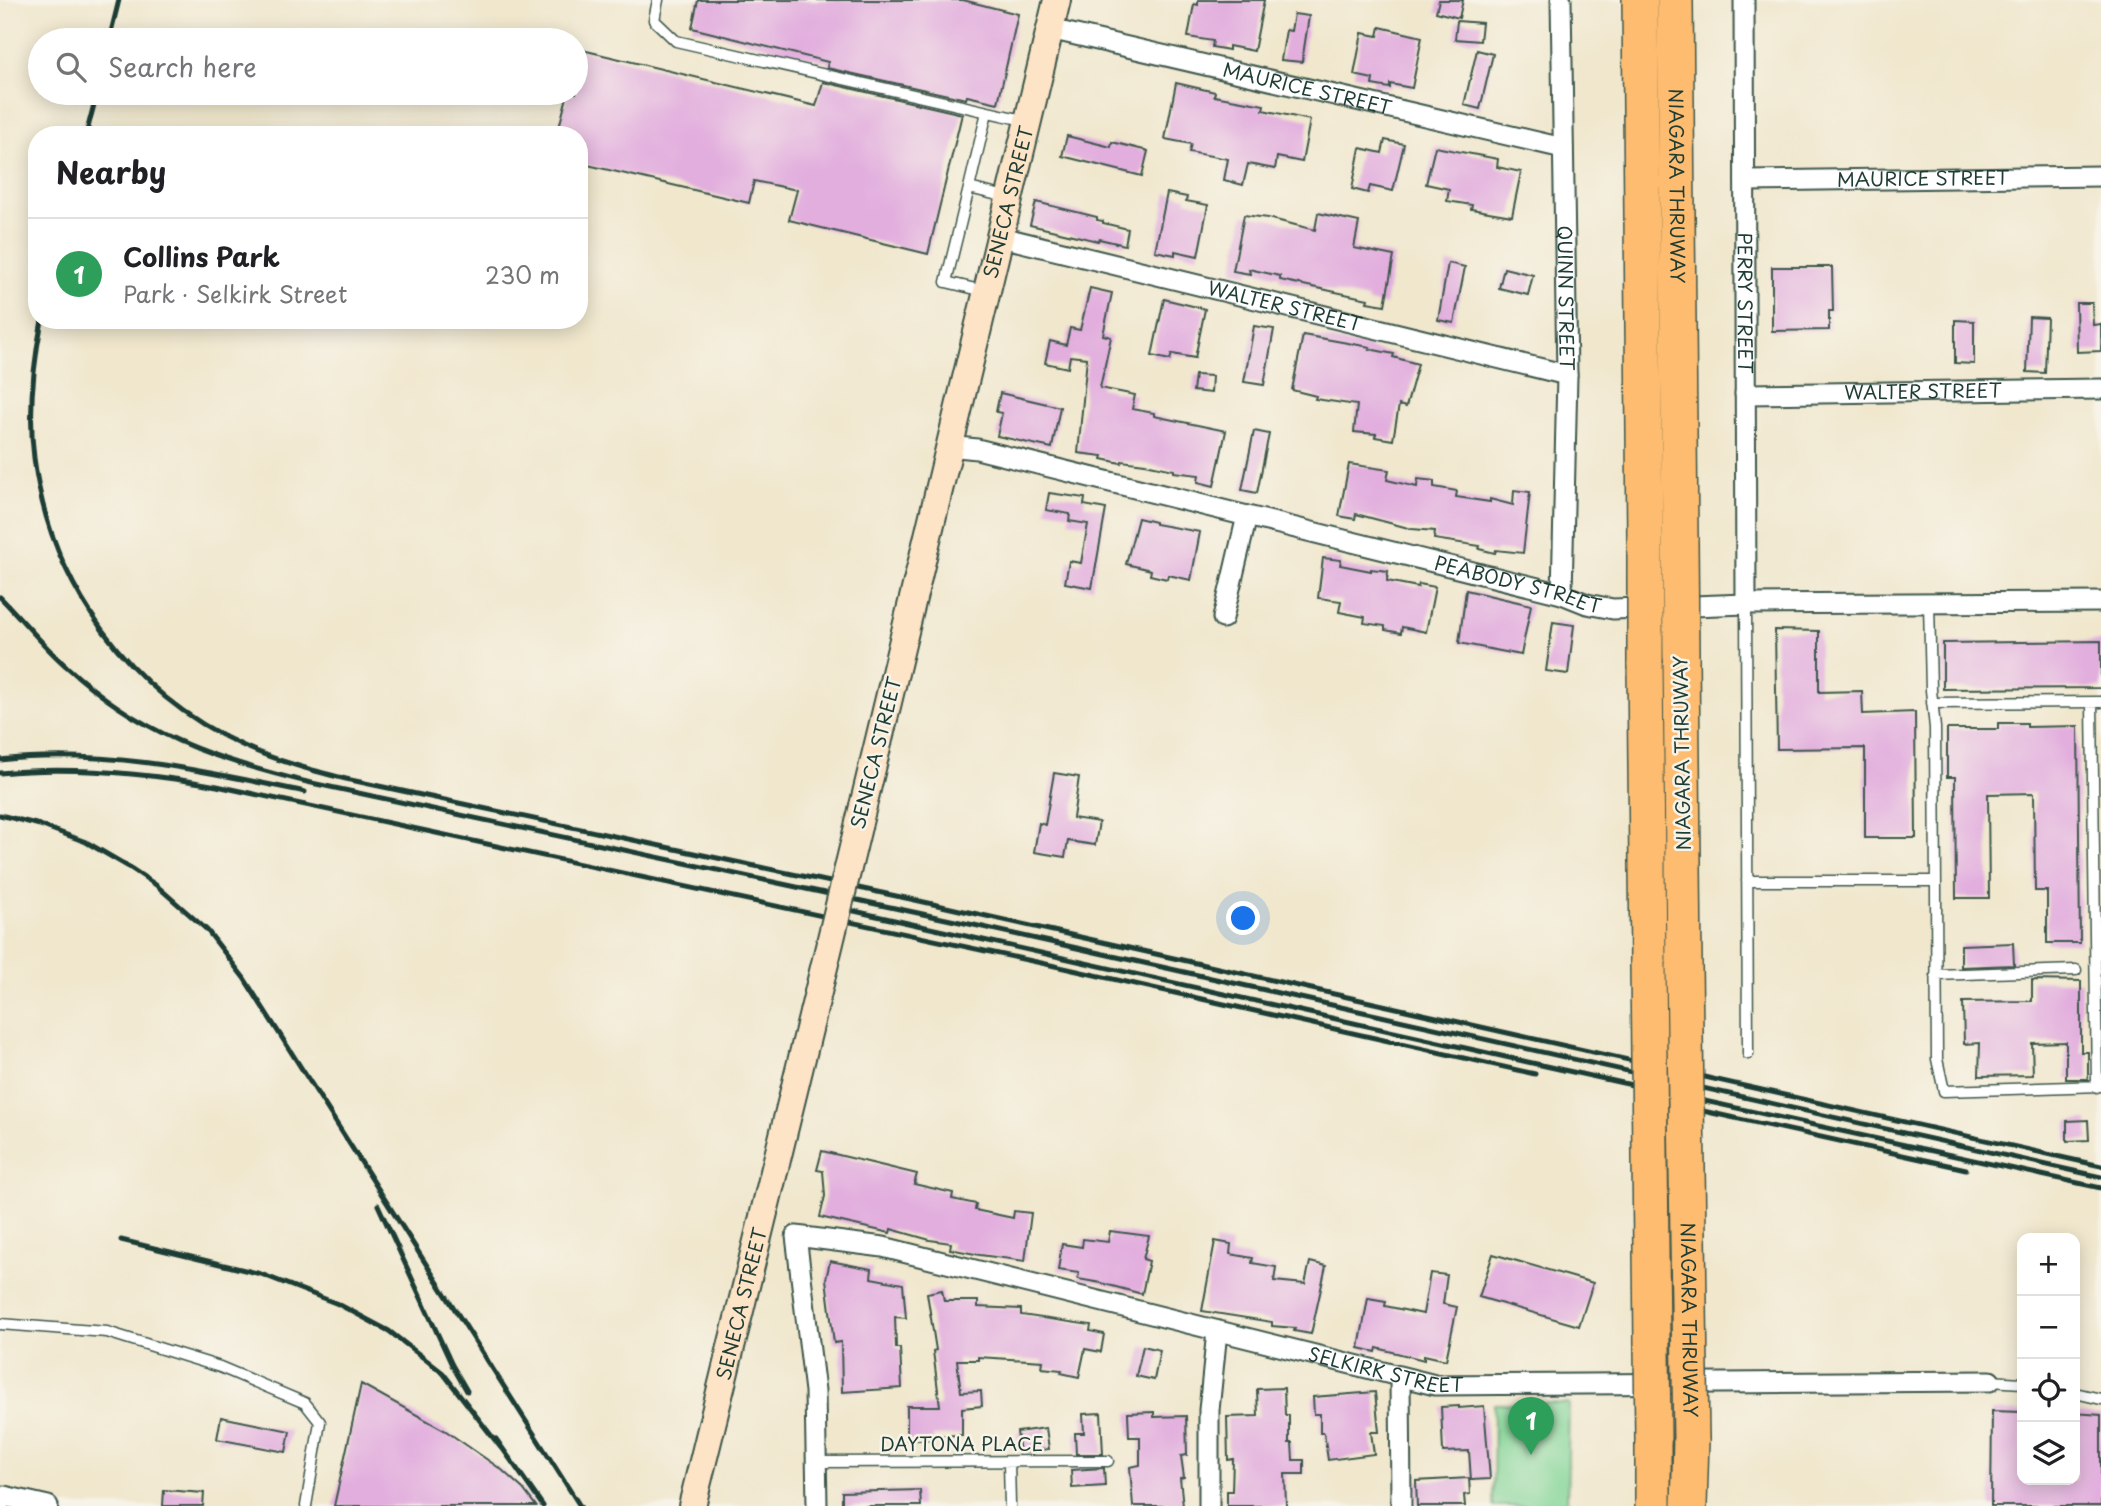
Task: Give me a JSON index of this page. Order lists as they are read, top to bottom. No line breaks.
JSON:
{"streets":{"highway":["NIAGARA THRUWAY"],"main road":["SENECA STREET"],"street":["MAURICE STREET","QUINN STREET","PERRY STREET","WALTER STREET","PEABODY STREET","SELKIRK STREET"],"lane":["DAYTONA PLACE"]},"crossings":[["MAURICE STREET","SENECA STREET"],["MAURICE STREET","QUINN STREET"],["MAURICE STREET","PERRY STREET"],["SENECA STREET","WALTER STREET"],["SENECA STREET","PEABODY STREET"],["QUINN STREET","WALTER STREET"],["QUINN STREET","PEABODY STREET"],["PERRY STREET","WALTER STREET"],["PERRY STREET","PEABODY STREET"],["SELKIRK STREET","DAYTONA PLACE"]],"page":{"search":"Search here","heading":"Nearby","list":[{"mark":"1","name":"Collins Park","note":"Park · Selkirk Street","value":"230 m"}],"map_buttons":["+","−"],"pins":"1"}}
